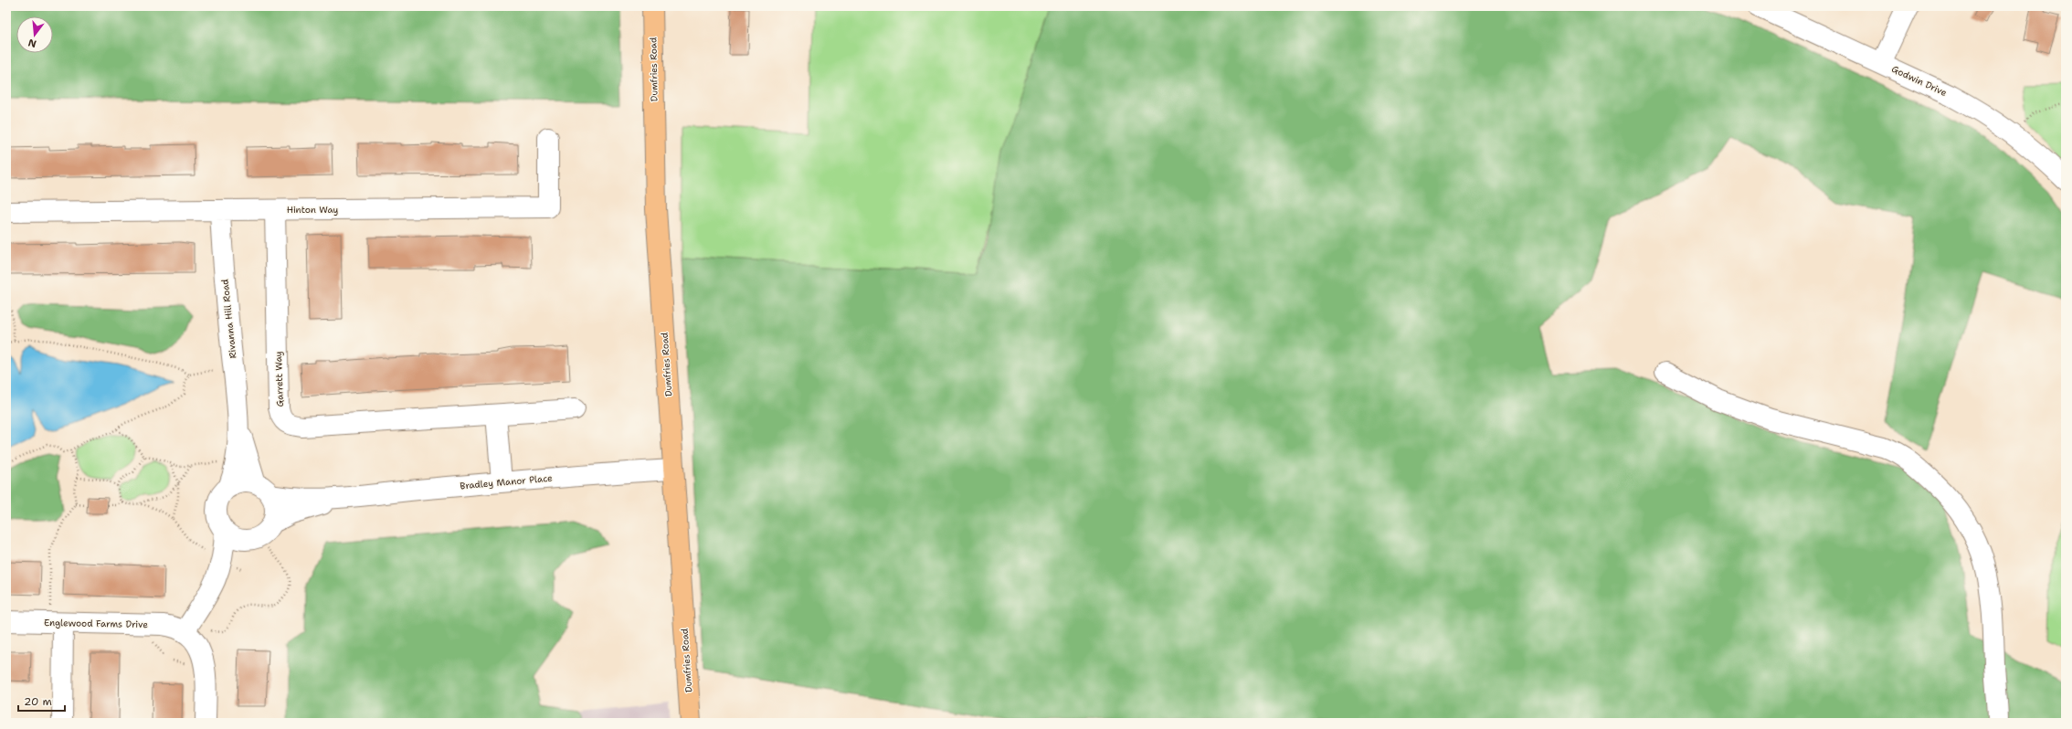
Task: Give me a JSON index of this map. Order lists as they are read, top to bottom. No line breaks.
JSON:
{"streets":{"main road":["Dumfries Road"],"street":["Godwin Drive","Hinton Way","Rivanna Hill Road","Garrett Way","Bradley Manor Place","Englewood Farms Drive"]},"crossings":[["Dumfries Road","Bradley Manor Place"],["Hinton Way","Rivanna Hill Road"],["Hinton Way","Garrett Way"],["Rivanna Hill Road","Bradley Manor Place"]],"scale_bar":"20 m","north":"bottom"}
